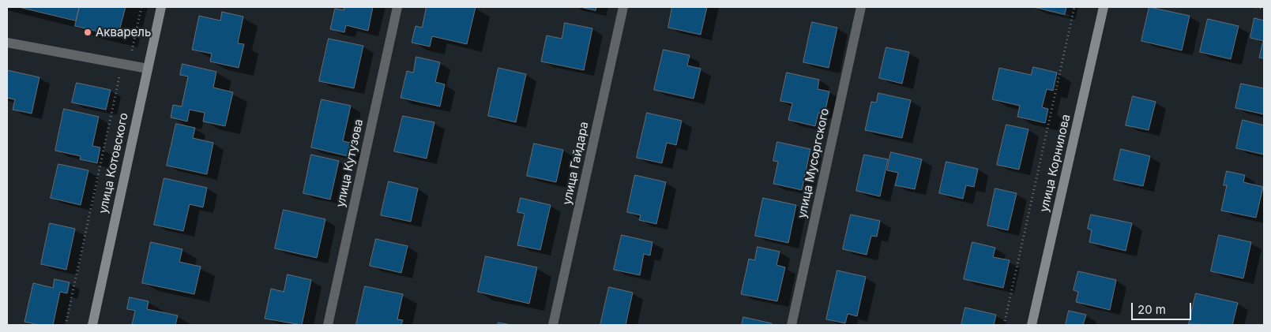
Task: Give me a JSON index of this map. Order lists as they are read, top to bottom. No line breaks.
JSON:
{"streets":{"street":["улица Котовского","улица Кутузова","улица Гайдара","улица Мусоргского","улица Корнилова"]},"places":["Акварель"],"scale_bar":"20 m"}
